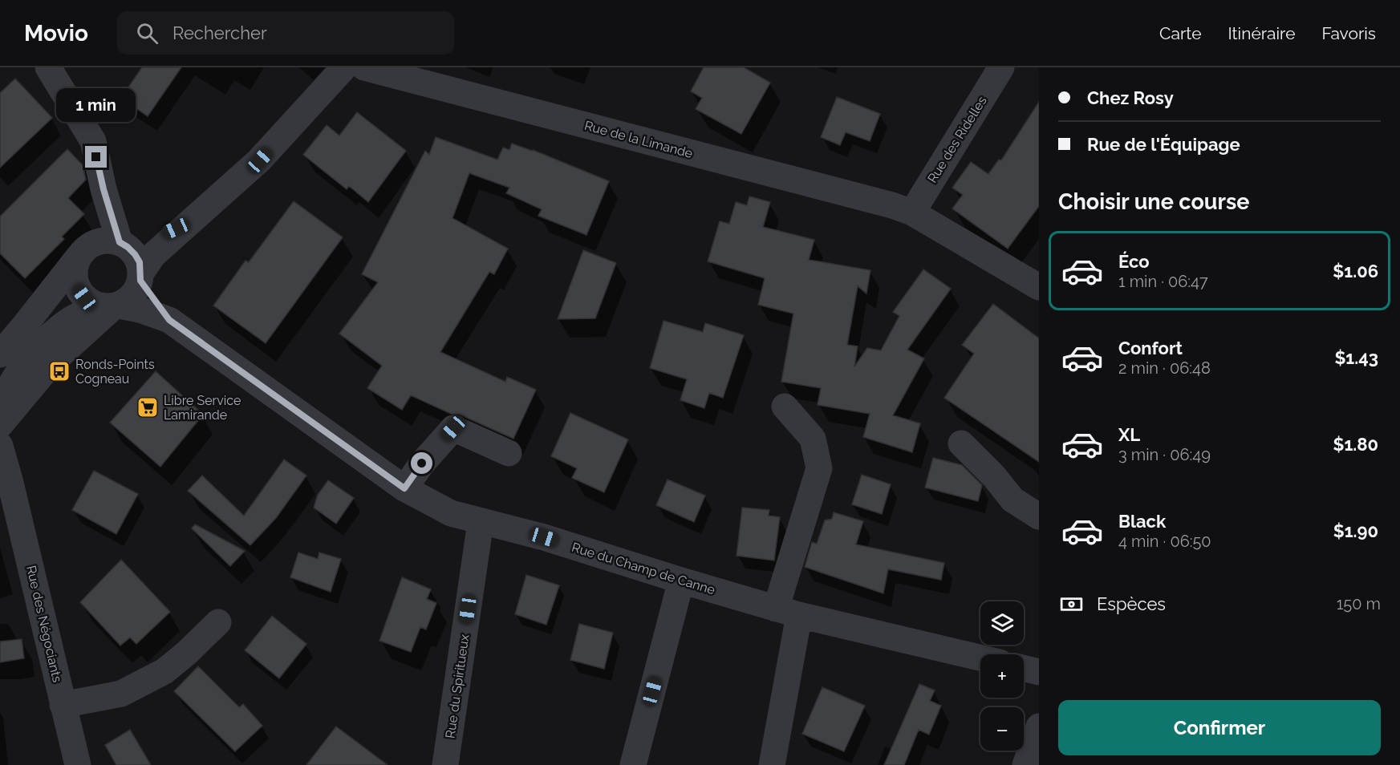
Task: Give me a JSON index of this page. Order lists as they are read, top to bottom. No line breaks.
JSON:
{"streets":{"street":["Rue de la Limande","Rue des Ridelles","Rue du Champ de Canne","Rue des Négociants","Rue du Spiritueux"]},"crossings":[["Rue de la Limande","Rue des Ridelles"],["Rue du Champ de Canne","Rue du Spiritueux"]],"places":{"bus stop":["Ronds-Points Cogneau"],"supermarket":["Libre Service Lamirande"]},"page":{"header":"Movio","search":"Rechercher","nav":["Carte","Itinéraire","Favoris"],"banner":["Chez Rosy","Rue de l'Équipage"],"bubble":"1 min","heading":"Choisir une course","list":[{"name":"Éco","note":"1 min · 06:47","value":"$1.06"},{"name":"Confort","note":"2 min · 06:48","value":"$1.43"},{"name":"XL","note":"3 min · 06:49","value":"$1.80"},{"name":"Black","note":"4 min · 06:50","value":"$1.90"}],"pay":["Espèces","150 m"],"map_buttons":["+","−"],"buttons":"Confirmer"}}
